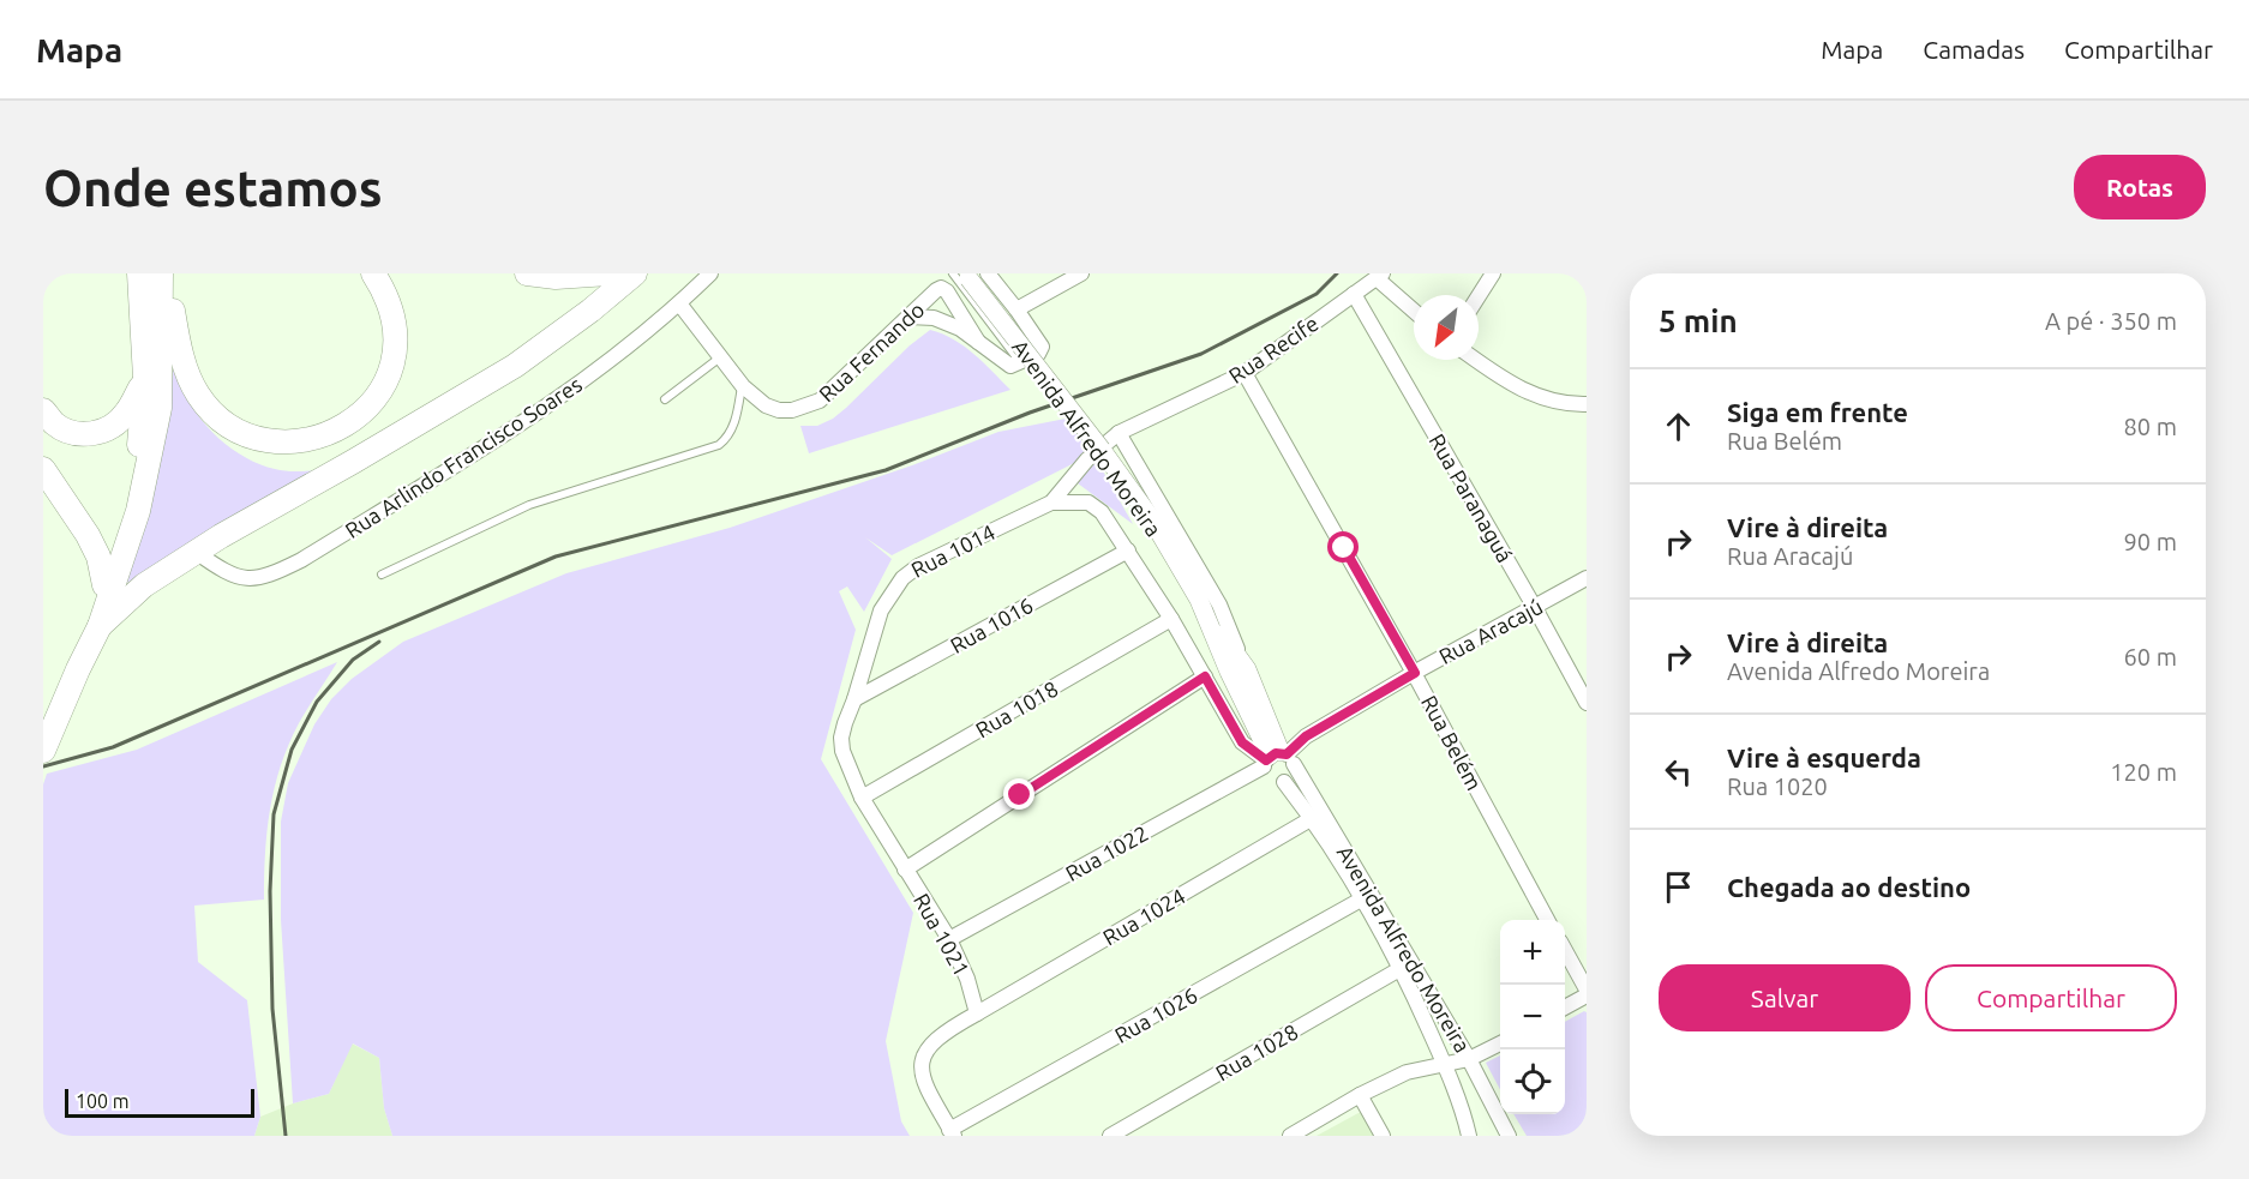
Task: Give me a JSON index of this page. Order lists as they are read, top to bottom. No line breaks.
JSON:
{"streets":{"street":["Rua Recife","Rua Fernando","Avenida Alfredo Moreira","Rua Arlindo Francisco Soares","Rua Paranaguá","Rua 1014","Rua 1016","Rua Aracajú","Rua 1018","Rua Belém","Rua 1022","Rua 1024","Rua 1021","Rua 1026","Rua 1028"]},"crossings":[["Rua Recife","Avenida Alfredo Moreira"],["Rua Recife","Rua Paranaguá"],["Rua Recife","Rua 1014"],["Rua Recife","Rua Belém"],["Rua Fernando","Rua Arlindo Francisco Soares"],["Avenida Alfredo Moreira","Rua 1014"],["Avenida Alfredo Moreira","Rua 1016"],["Avenida Alfredo Moreira","Rua Aracajú"],["Avenida Alfredo Moreira","Rua 1018"],["Avenida Alfredo Moreira","Rua 1022"],["Avenida Alfredo Moreira","Rua 1024"],["Avenida Alfredo Moreira","Rua 1026"],["Avenida Alfredo Moreira","Rua 1028"],["Rua Paranaguá","Rua Aracajú"],["Rua 1014","Rua 1016"],["Rua 1014","Rua 1018"],["Rua 1014","Rua 1021"],["Rua Aracajú","Rua Belém"],["Rua Aracajú","Rua 1022"],["Rua 1018","Rua 1021"],["Rua 1022","Rua 1021"],["Rua 1024","Rua 1021"]],"scale_bar":"100 m","north":"bottom left","page":{"header":"Mapa","nav":["Mapa","Camadas","Compartilhar"],"buttons":["Rotas",["Salvar","Compartilhar"]],"title":"Onde estamos","heading":["5 min","A pé · 350 m"],"list":[["Siga em frente","Rua Belém","80 m"],["Vire à direita","Rua Aracajú","90 m"],["Vire à direita","Avenida Alfredo Moreira","60 m"],["Vire à esquerda","Rua 1020","120 m"],"Chegada ao destino"],"map_buttons":["+","−"],"scale":"100 m"}}
